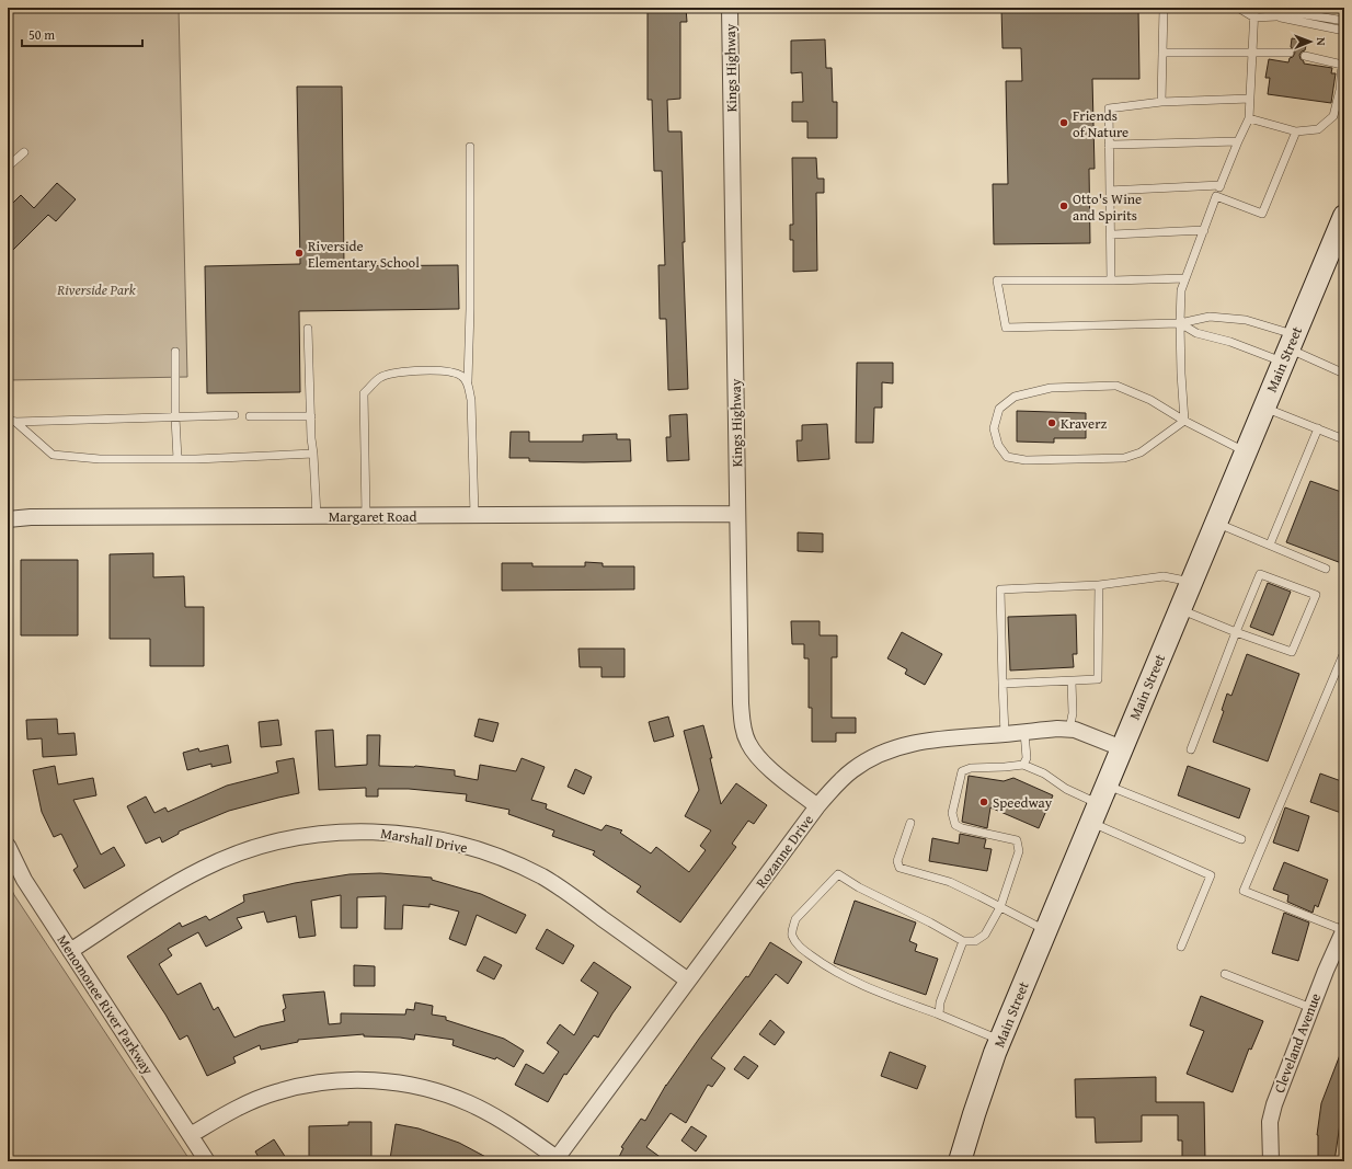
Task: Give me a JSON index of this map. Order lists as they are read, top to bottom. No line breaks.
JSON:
{"streets":{"main road":["Main Street"],"street":["Kings Highway","Margaret Road","Marshall Drive","Rozanne Drive","Menomonee River Parkway","Cleveland Avenue"]},"crossings":[["Kings Highway","Margaret Road"],["Kings Highway","Rozanne Drive"],["Main Street","Rozanne Drive"],["Marshall Drive","Rozanne Drive"],["Marshall Drive","Menomonee River Parkway"]],"parks":["Riverside Park"],"places":["Friends of Nature","Otto's Wine and Spirits","Riverside Elementary School","Kraverz","Speedway"],"scale_bar":"50 m","north":"right"}
